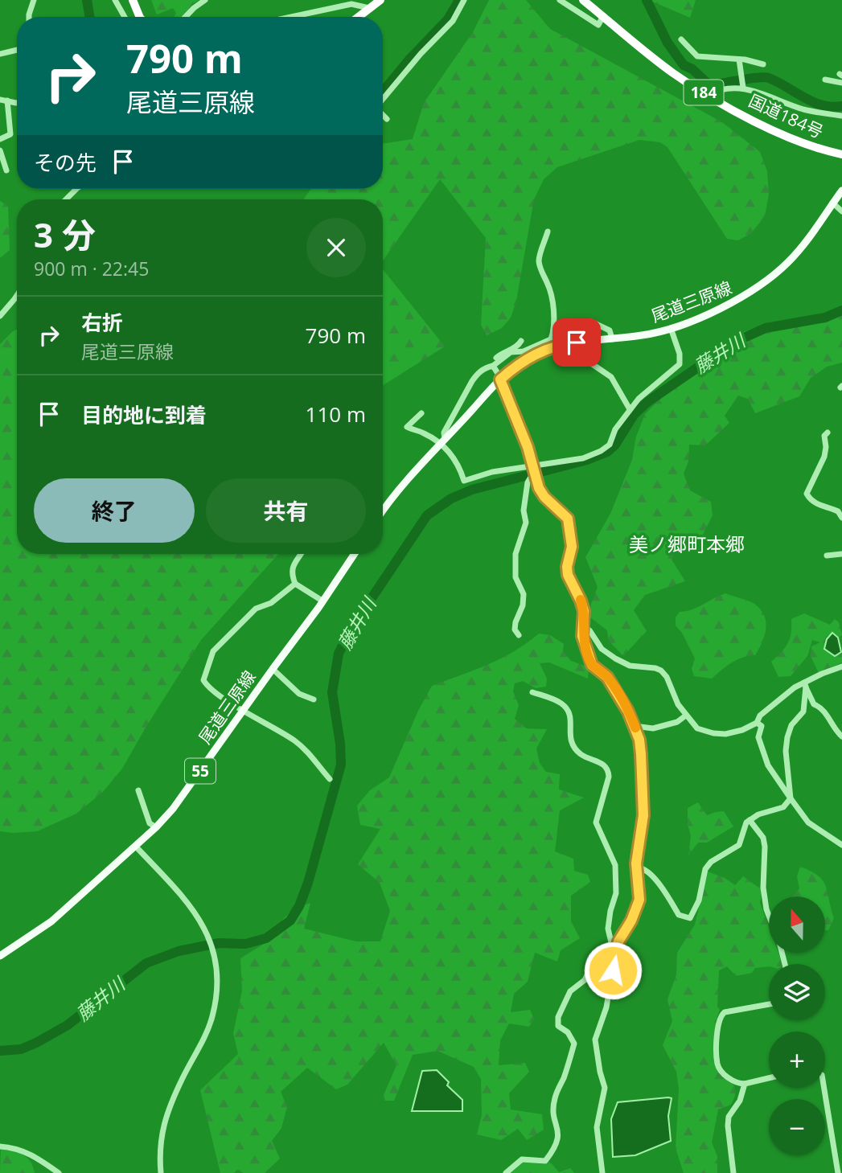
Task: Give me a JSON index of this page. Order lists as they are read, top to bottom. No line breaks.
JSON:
{"streets":{"highway":["184","国道184号"],"main road":["尾道三原線","55"]},"districts":["美ノ郷町本郷"],"water":["藤井川"],"north":"top","page":{"turn":["790 m","尾道三原線"],"then":"その先","heading":["3 分","900 m · 22:45"],"list":[{"name":"右折","note":"尾道三原線","value":"790 m"},{"name":"目的地に到着","value":"110 m"}],"buttons":["終了","共有"],"map_buttons":["+","−"]}}
